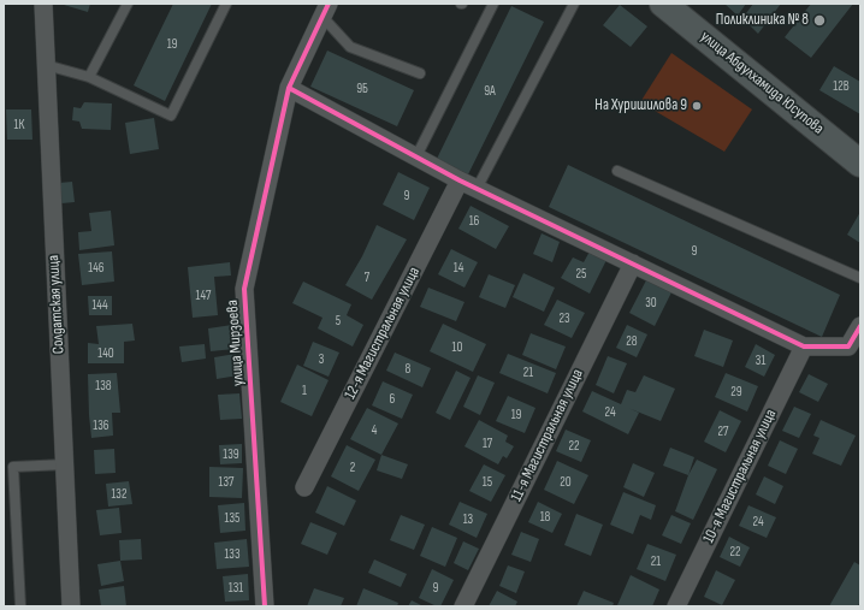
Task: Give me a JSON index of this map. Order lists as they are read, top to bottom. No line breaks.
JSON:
{"streets":{"street":["улица Абдулхамида Юсупова","Солдатская улица","12-я Магистральная улица","улица Мирзоева","11-я Магистральная улица","10-я Магистральная улица"]},"places":["Поликлиника № 8","На Хуришилова 9"],"house_numbers":["19","12В","9Б","9А","1К","9","16","9","146","14","25","7","147","30","144","23","5","28","10","140","3","31","8","21","138","1","29","6","24","19","136","4","27","17","22","139","2","137","15","20","132","18","135","13","24","22","133","21","131","9"]}
